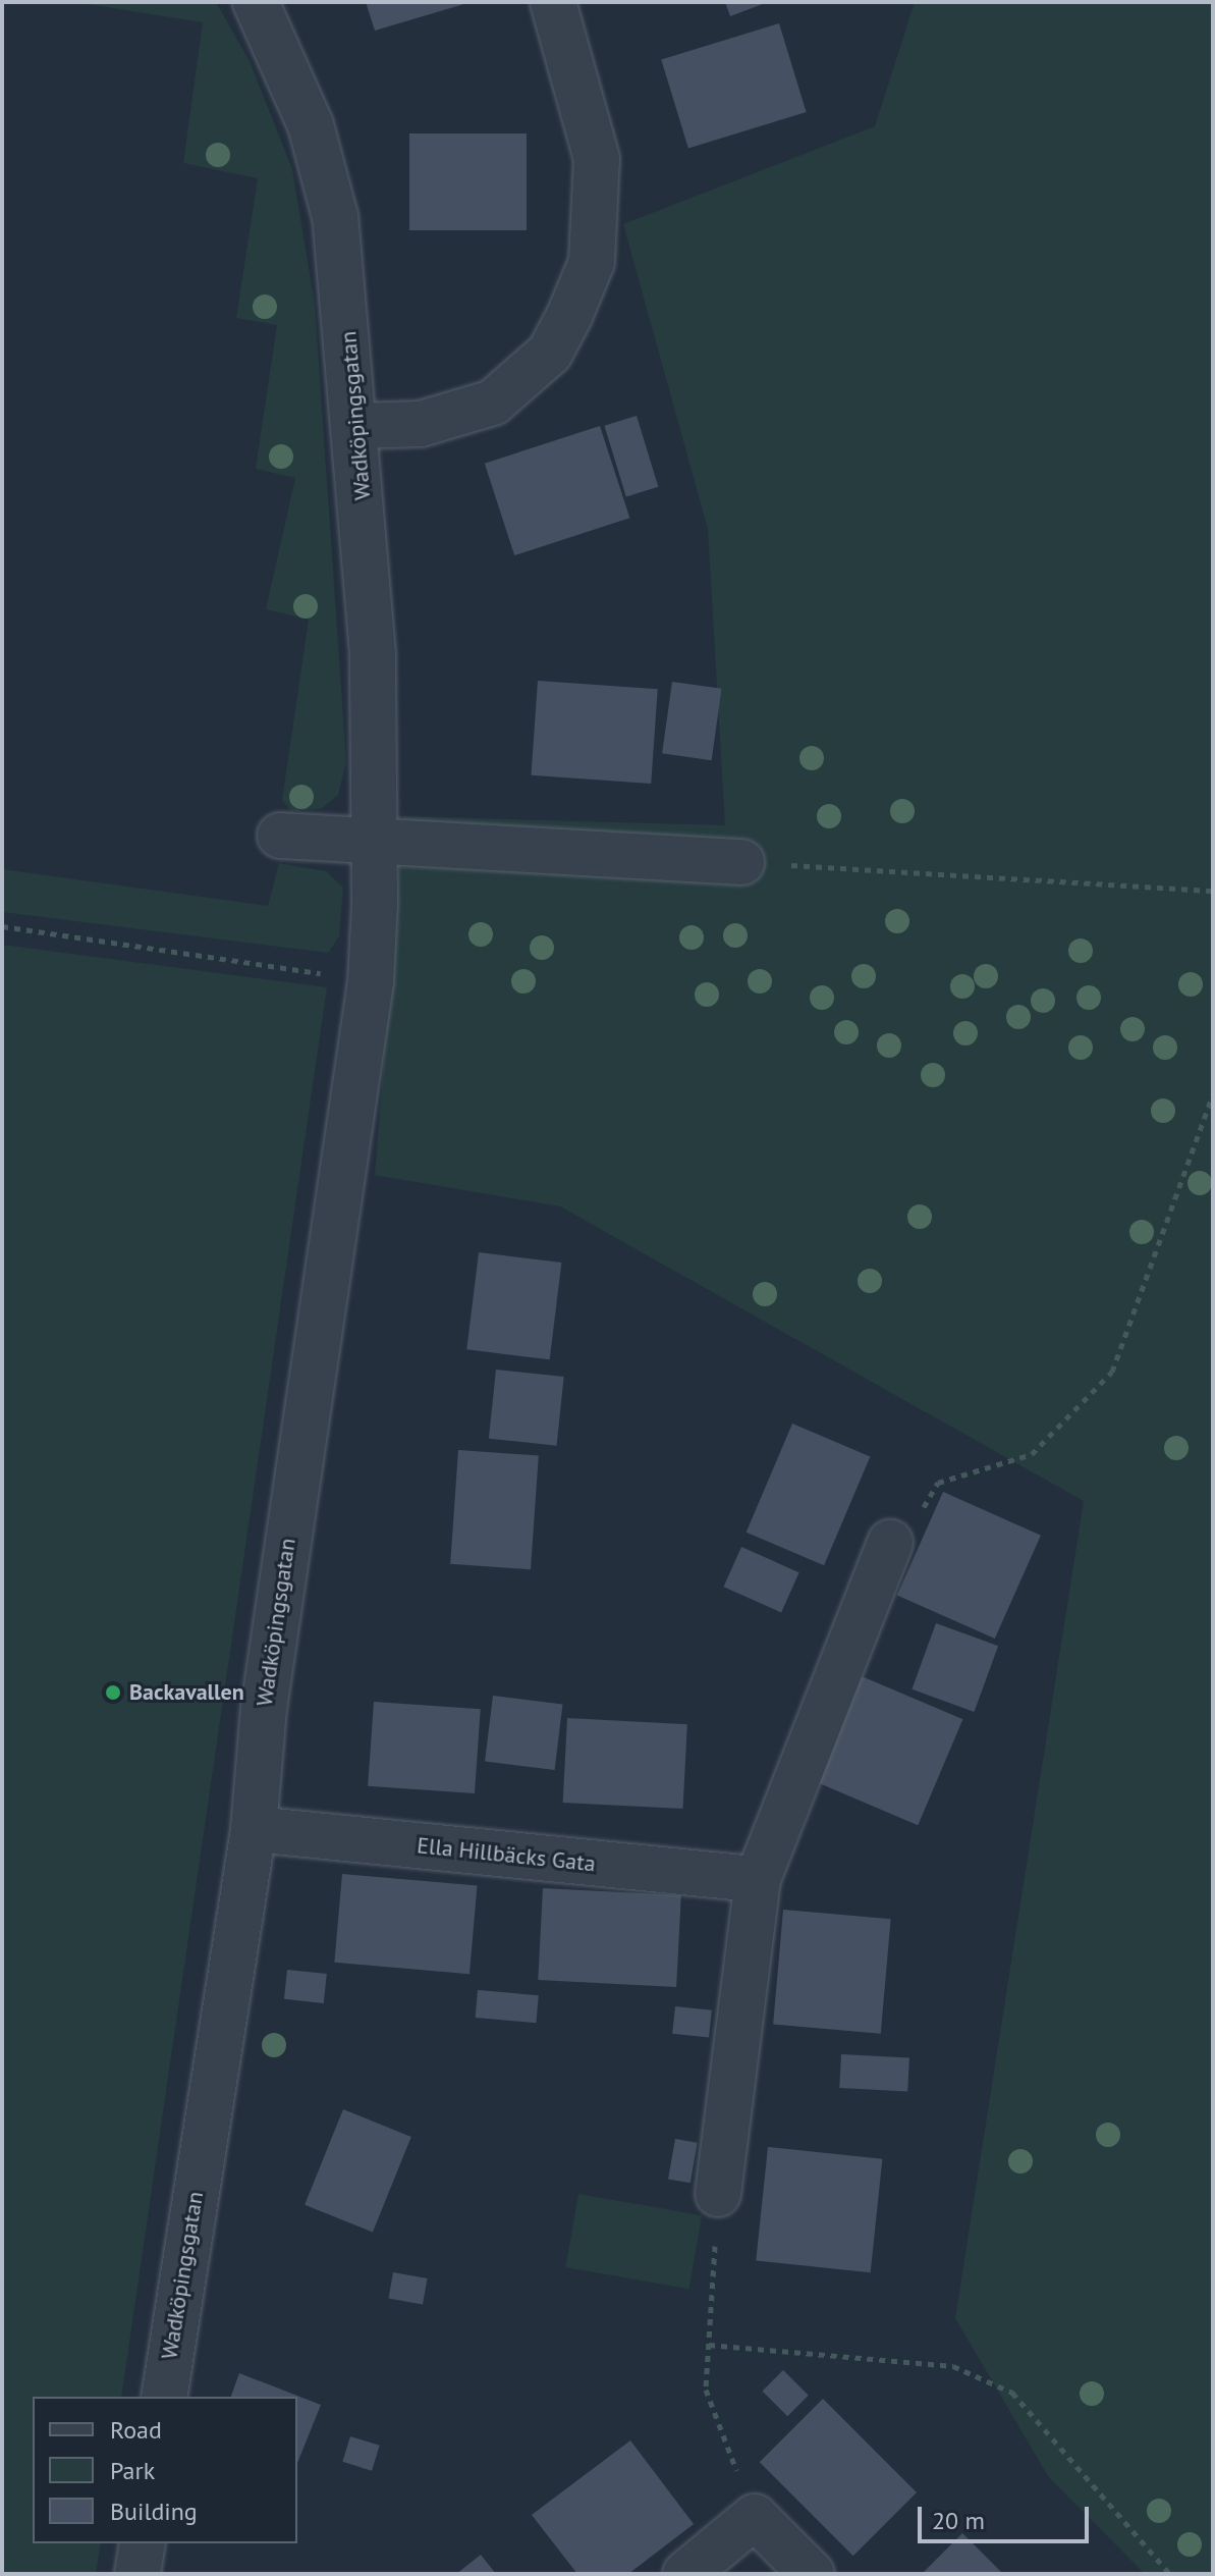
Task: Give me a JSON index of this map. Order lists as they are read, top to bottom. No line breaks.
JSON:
{"streets":{"street":["Wadköpingsgatan","Ella Hillbäcks Gata"]},"crossings":[["Wadköpingsgatan","Ella Hillbäcks Gata"]],"places":["Backavallen"],"legend":["Road","Park","Building"],"scale_bar":"20 m"}
